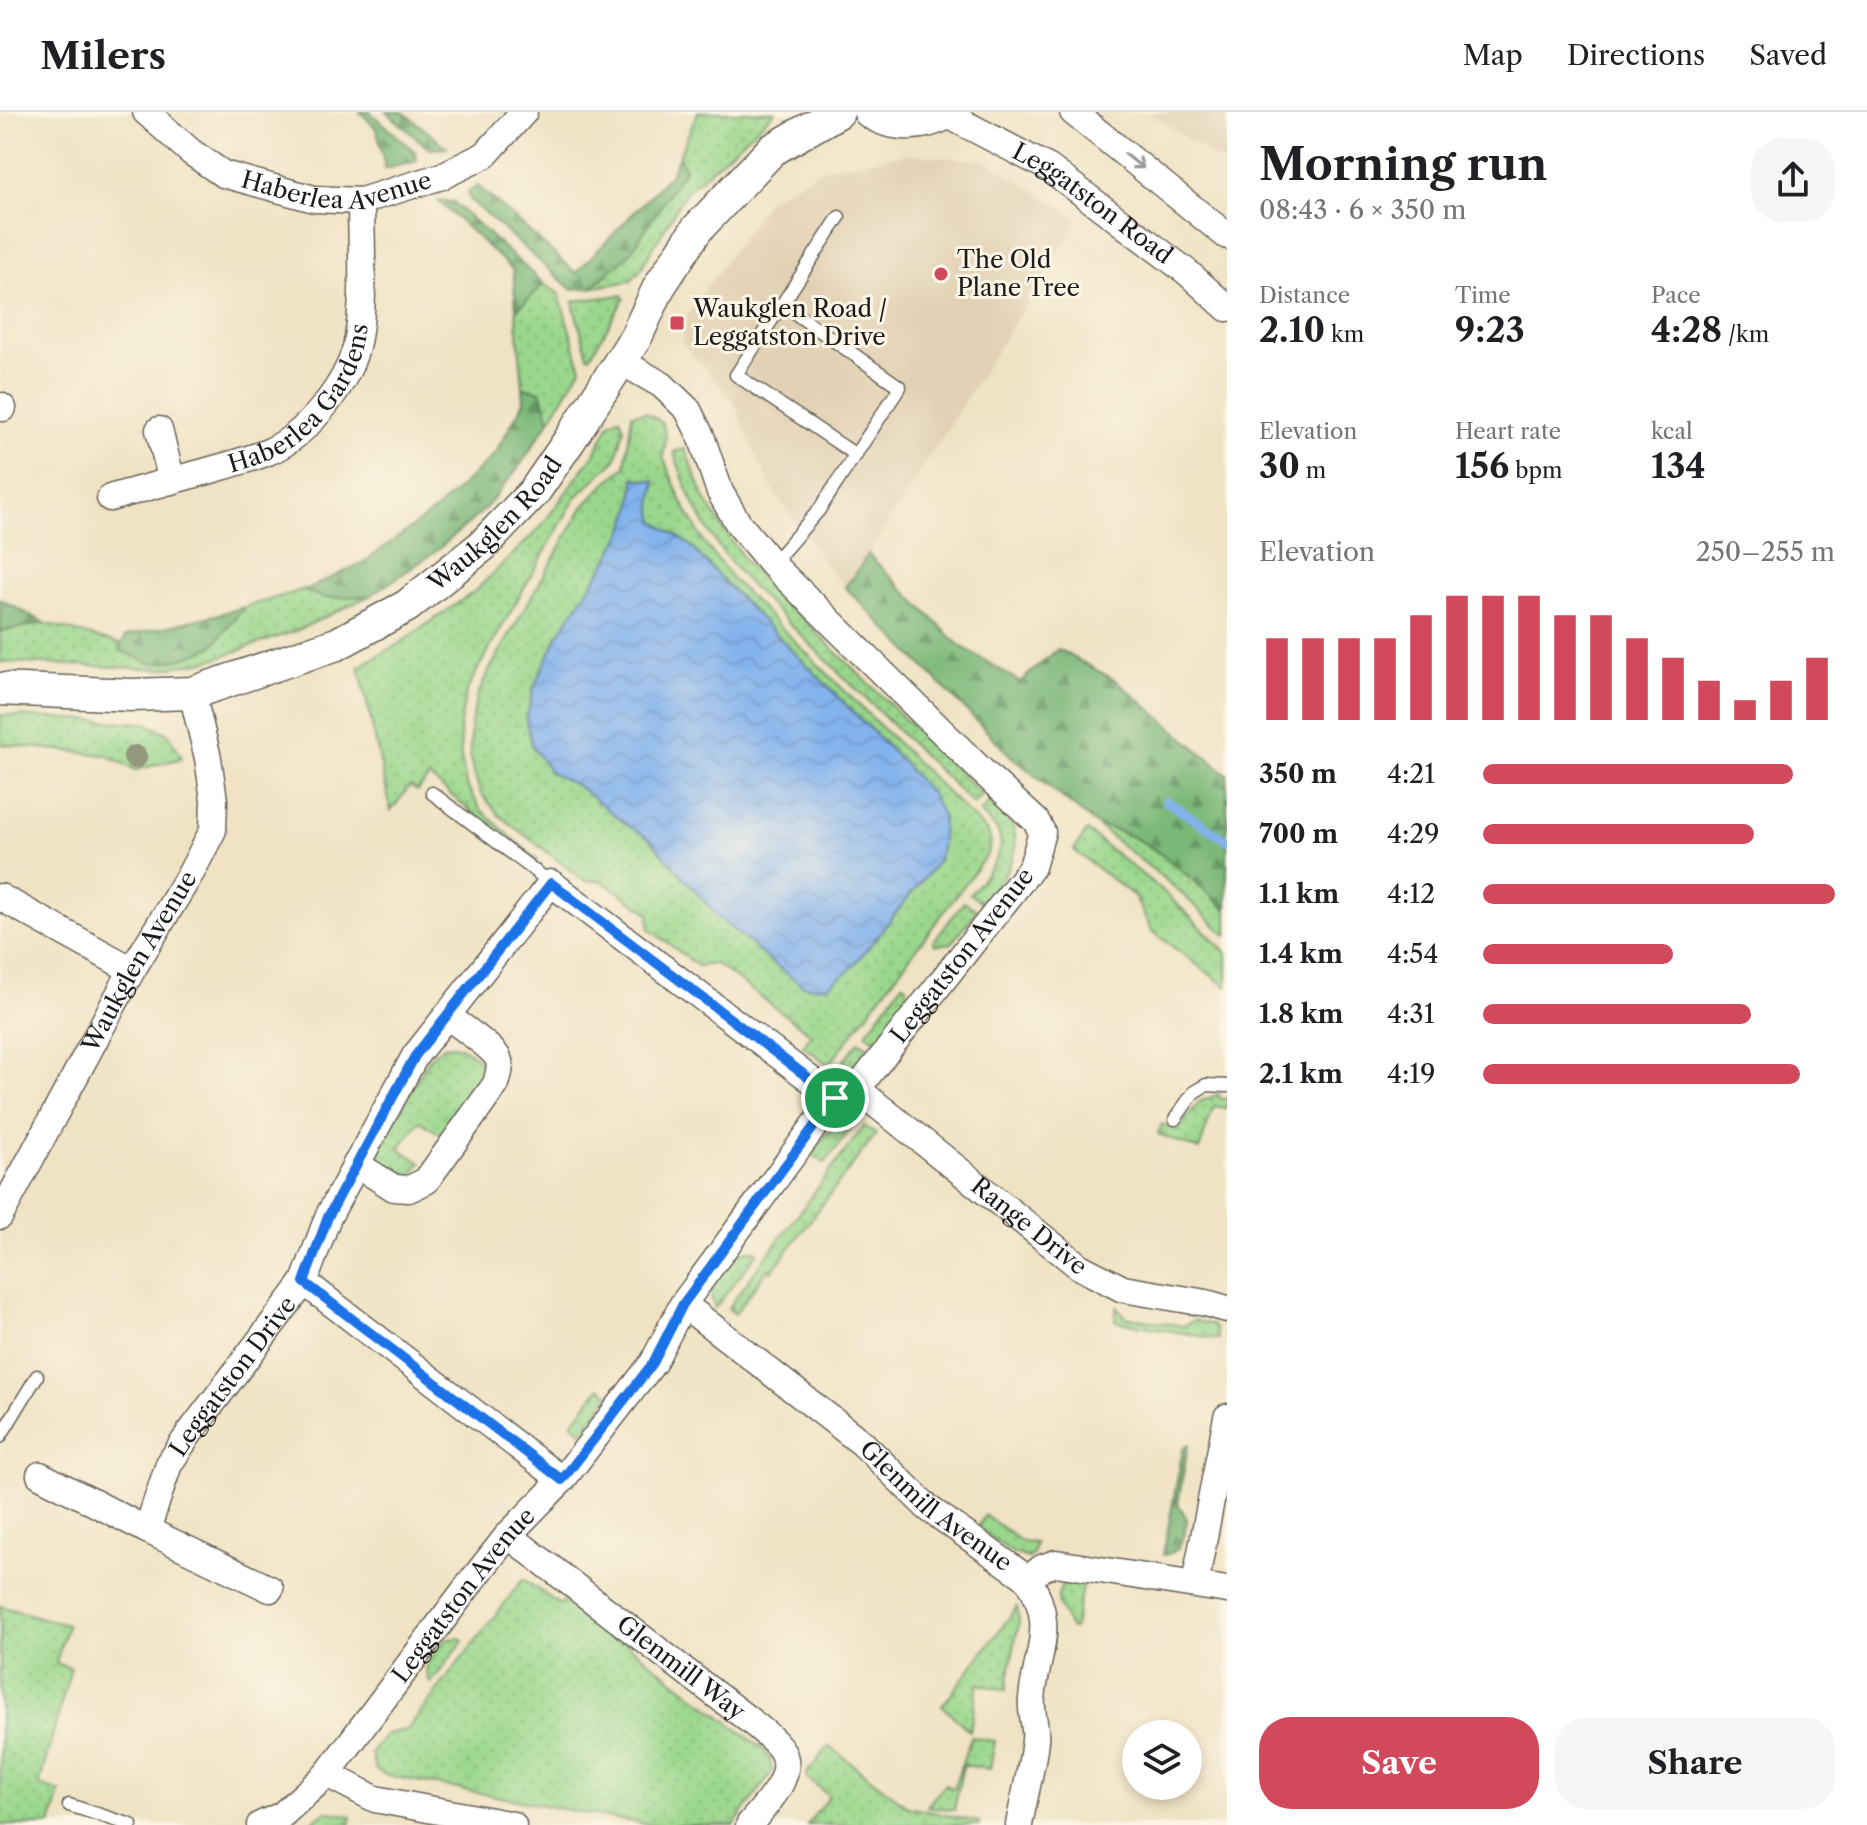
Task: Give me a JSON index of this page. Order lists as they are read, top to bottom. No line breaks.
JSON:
{"streets":{"street":["Haberlea Avenue","Leggatston Road","Haberlea Gardens","Waukglen Road","Leggatston Avenue","Waukglen Avenue","Range Drive","Leggatston Drive","Glenmill Avenue","Glenmill Way"]},"crossings":[["Haberlea Avenue","Haberlea Gardens"],["Waukglen Road","Leggatston Avenue"],["Waukglen Road","Waukglen Avenue"],["Leggatston Avenue","Range Drive"],["Leggatston Avenue","Glenmill Avenue"],["Leggatston Avenue","Glenmill Way"]],"places":{"other":["The Old Plane Tree"],"transit":["Waukglen Road / Leggatston Drive"]},"page":{"header":"Milers","nav":["Map","Directions","Saved"],"heading":["Morning run","08:43 · 6 × 350 m"],"stats":[["Distance","2.10 km"],["Time","9:23"],["Pace","4:28 /km"],["Elevation","30 m"],["Heart rate","156 bpm"],["kcal","134"]],"chart":["Elevation","250–255 m"],"list":[{"name":"350 m","note":"4:21"},{"name":"700 m","note":"4:29"},{"name":"1.1 km","note":"4:12"},{"name":"1.4 km","note":"4:54"},{"name":"1.8 km","note":"4:31"},{"name":"2.1 km","note":"4:19"}],"buttons":["Save","Share"]}}
